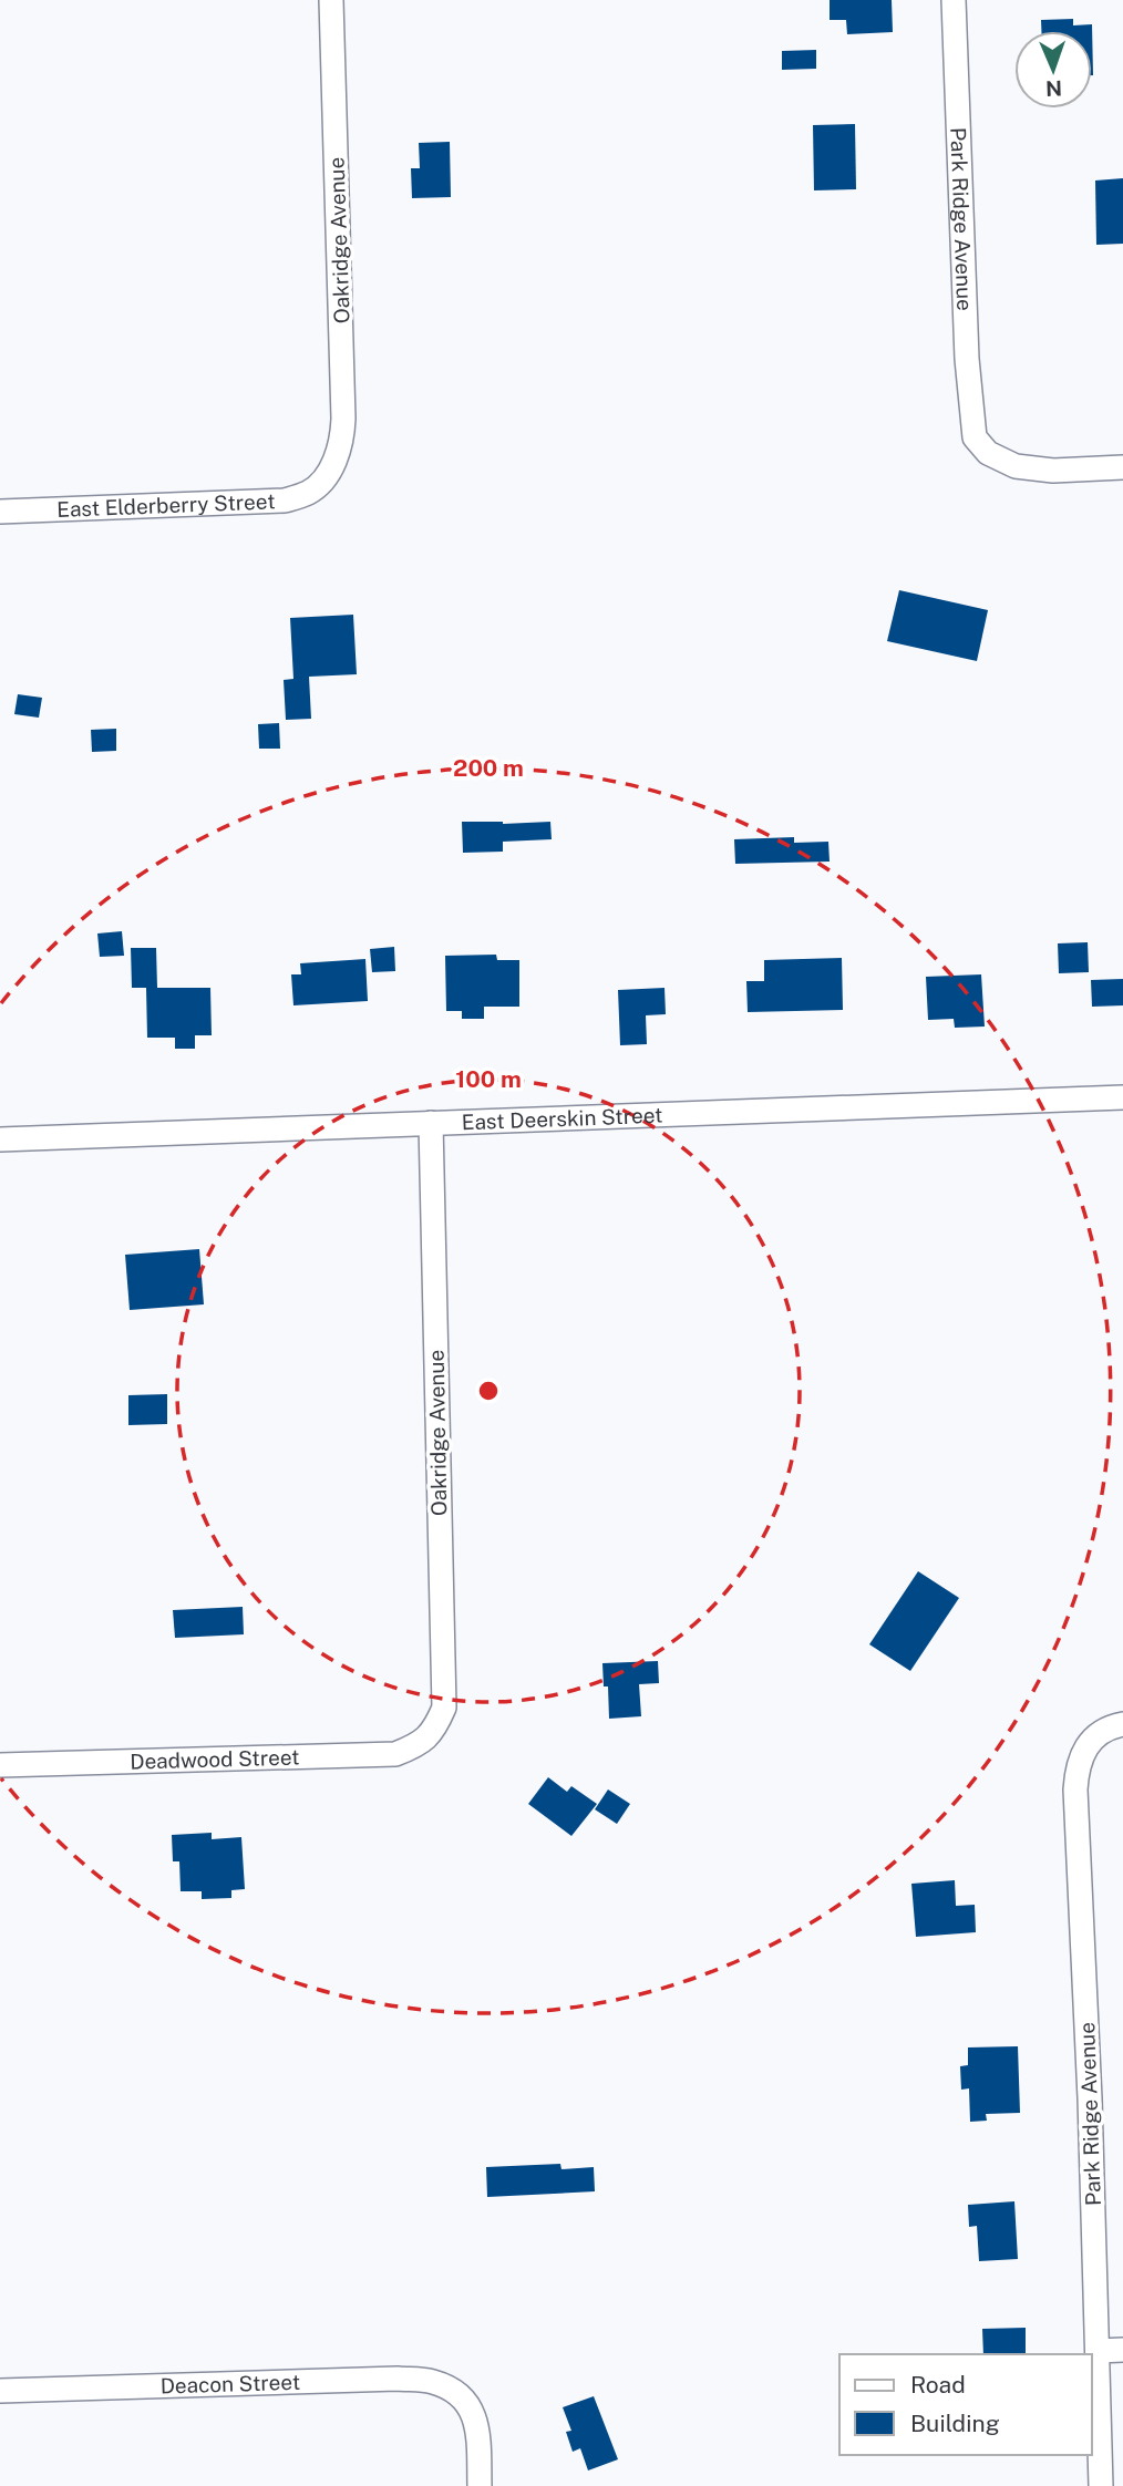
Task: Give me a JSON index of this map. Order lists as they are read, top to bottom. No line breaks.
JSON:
{"streets":{"street":["Park Ridge Avenue","Oakridge Avenue","East Elderberry Street","East Deerskin Street","Deadwood Street","Deacon Street"]},"crossings":[["Oakridge Avenue","East Elderberry Street"],["Oakridge Avenue","East Deerskin Street"],["Oakridge Avenue","Deadwood Street"]],"legend":["Road","Building"],"north":"bottom","rings":["200 m","100 m"]}
